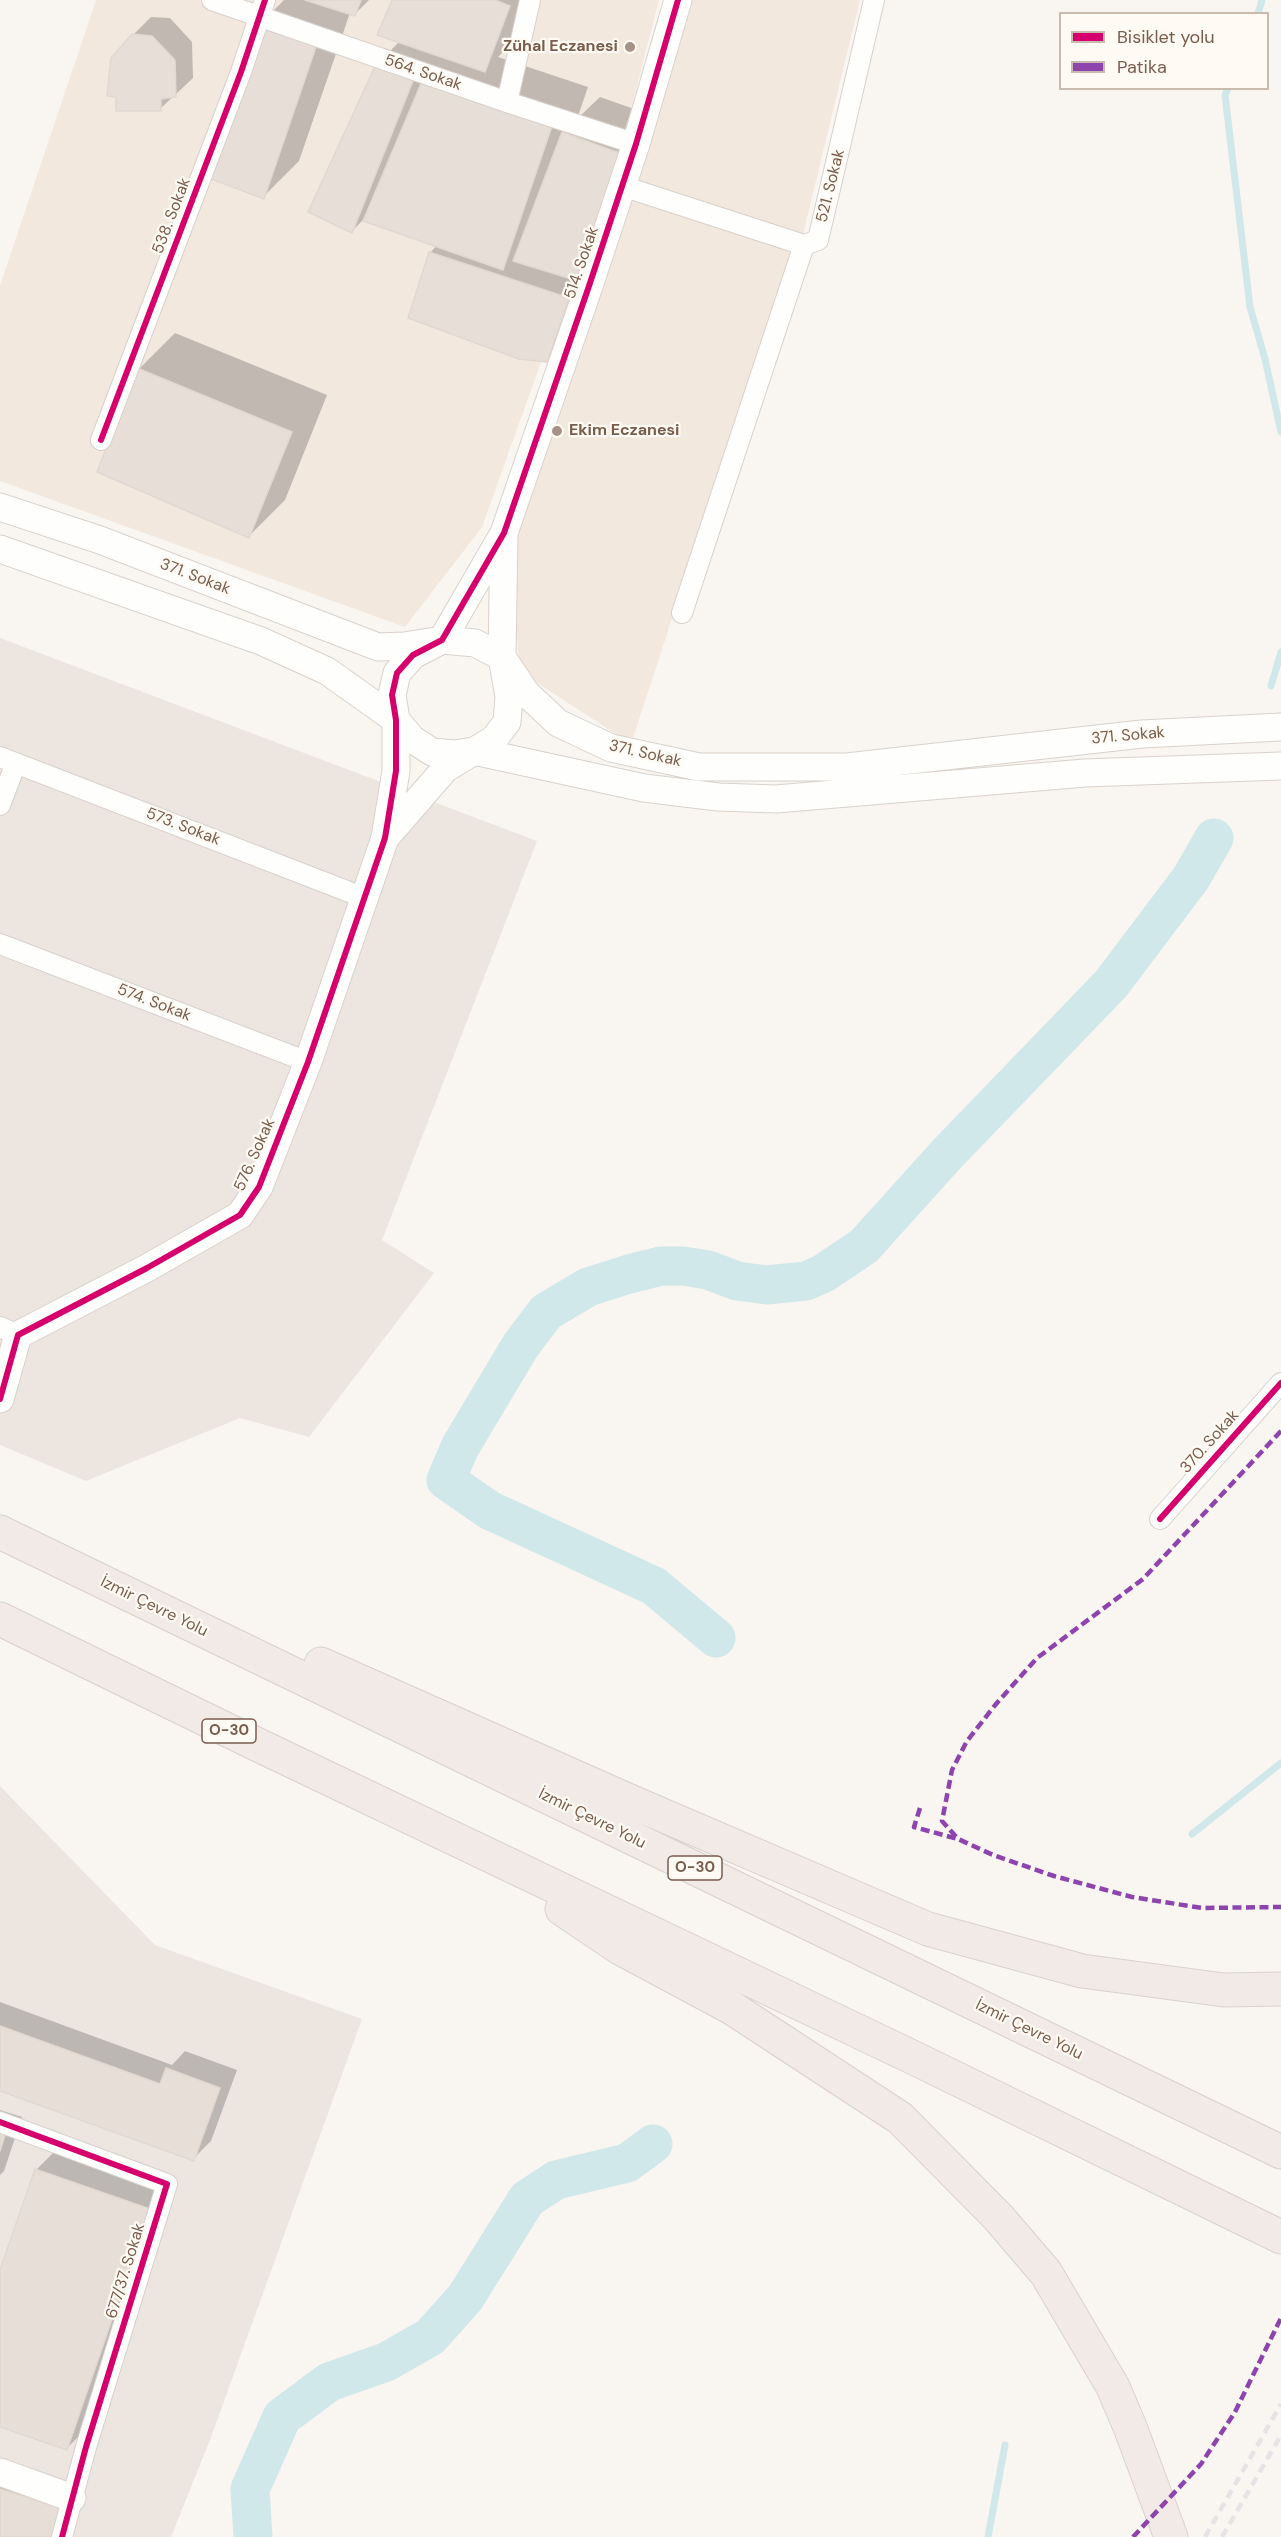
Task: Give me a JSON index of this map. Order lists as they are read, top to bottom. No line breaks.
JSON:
{"streets":{"highway":["İzmir Çevre Yolu","O-30"],"main road":["514. Sokak","371. Sokak","576. Sokak"],"street":["564. Sokak","521. Sokak","538. Sokak","573. Sokak","574. Sokak","370. Sokak","677/37. Sokak"]},"crossings":[["564. Sokak","538. Sokak"],["564. Sokak","514. Sokak"],["573. Sokak","576. Sokak"],["574. Sokak","576. Sokak"]],"places":["Zühal Eczanesi","Ekim Eczanesi"],"legend":["Bisiklet yolu","Patika"]}
